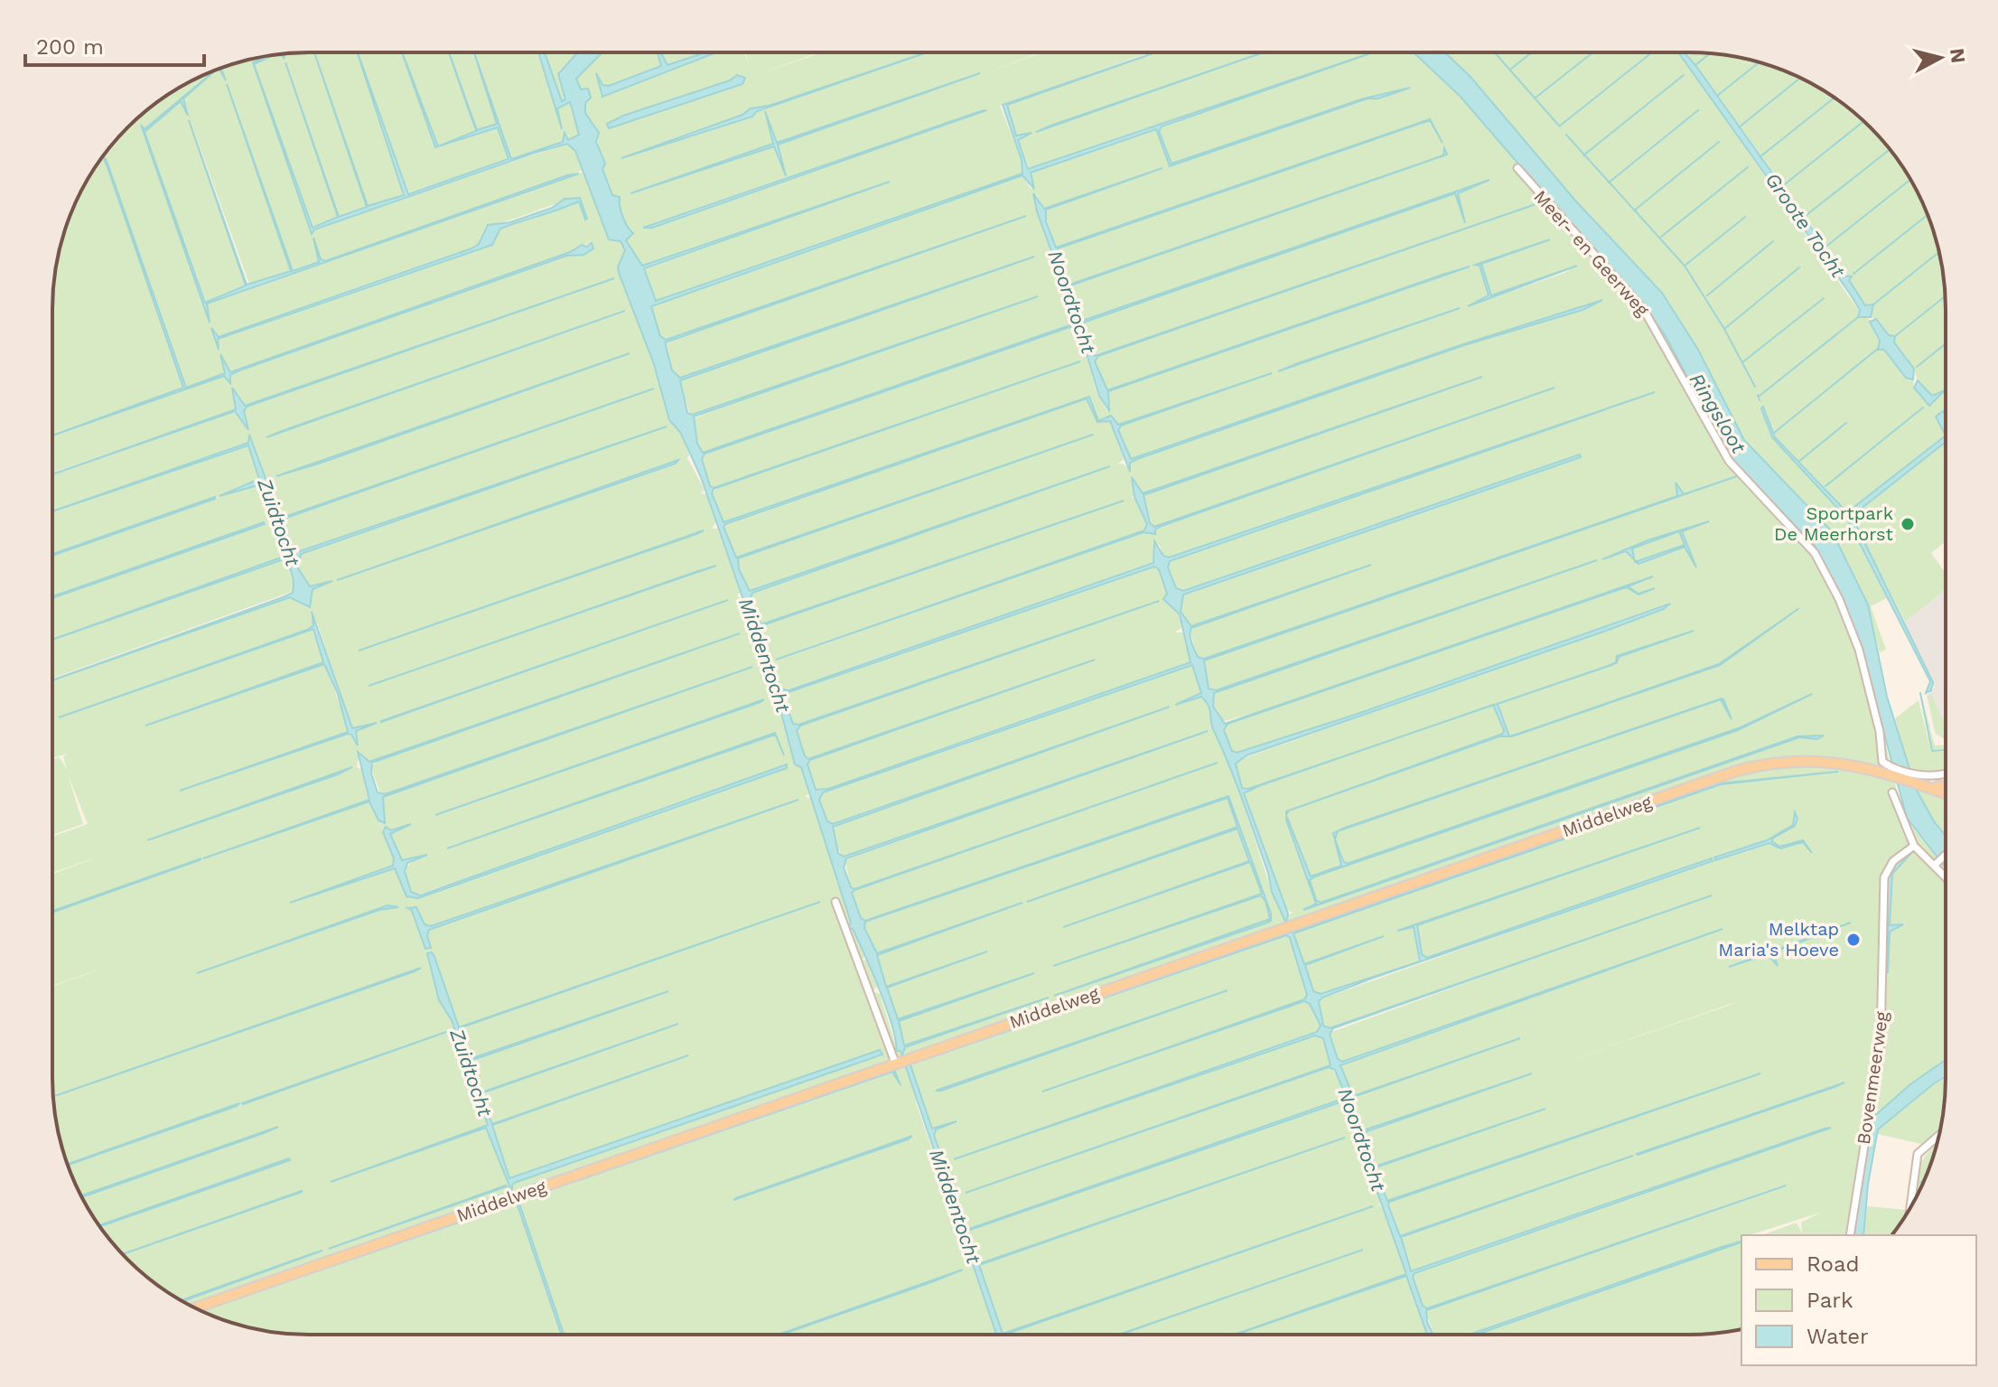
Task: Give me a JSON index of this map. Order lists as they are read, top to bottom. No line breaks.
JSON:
{"streets":{"main road":["Middelweg"],"street":["Meer- en Geerweg","Bovenmeerweg"]},"crossings":[["Meer- en Geerweg","Middelweg"]],"water":["Groote Tocht","Noordtocht","Ringsloot","Zuidtocht","Middentocht"],"places":["Sportpark De Meerhorst","Melktap Maria's Hoeve"],"legend":["Road","Park","Water"],"scale_bar":"200 m","north":"right"}
